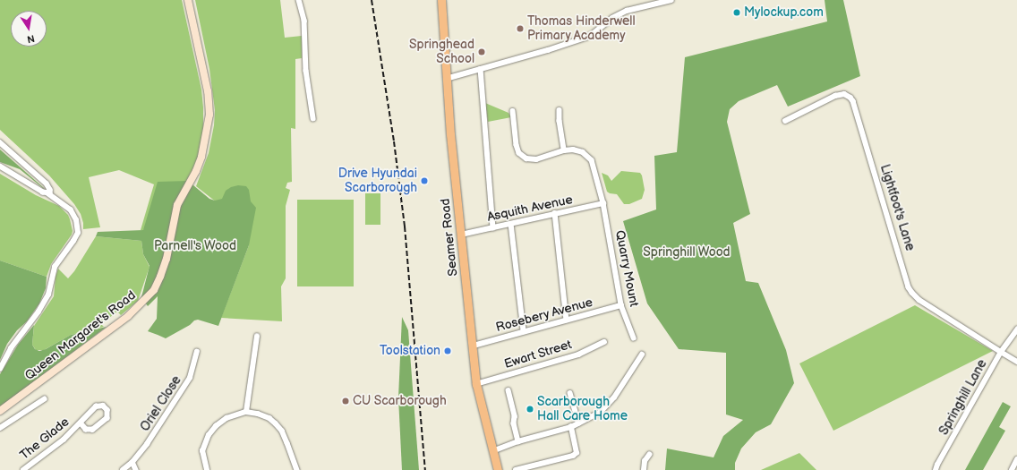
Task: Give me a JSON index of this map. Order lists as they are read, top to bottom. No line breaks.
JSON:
{"streets":{"highway":["Seamer Road"],"main road":["Queen Margaret's Road"],"street":["Lightfoot's Lane","Asquith Avenue","Quarry Mount","Rosebery Avenue","Ewart Street","Springhill Lane","Oriel Close","The Glade"]},"crossings":[["Lightfoot's Lane","Springhill Lane"],["Asquith Avenue","Seamer Road"],["Asquith Avenue","Quarry Mount"],["Seamer Road","Rosebery Avenue"],["Seamer Road","Ewart Street"],["Quarry Mount","Rosebery Avenue"]],"parks":["Parnell's Wood","Springhill Wood"],"places":["Mylockup.com","Thomas Hinderwell Primary Academy","Springhead School","Drive Hyundai Scarborough","Toolstation","CU Scarborough","Scarborough Hall Care Home"],"north":"bottom"}
